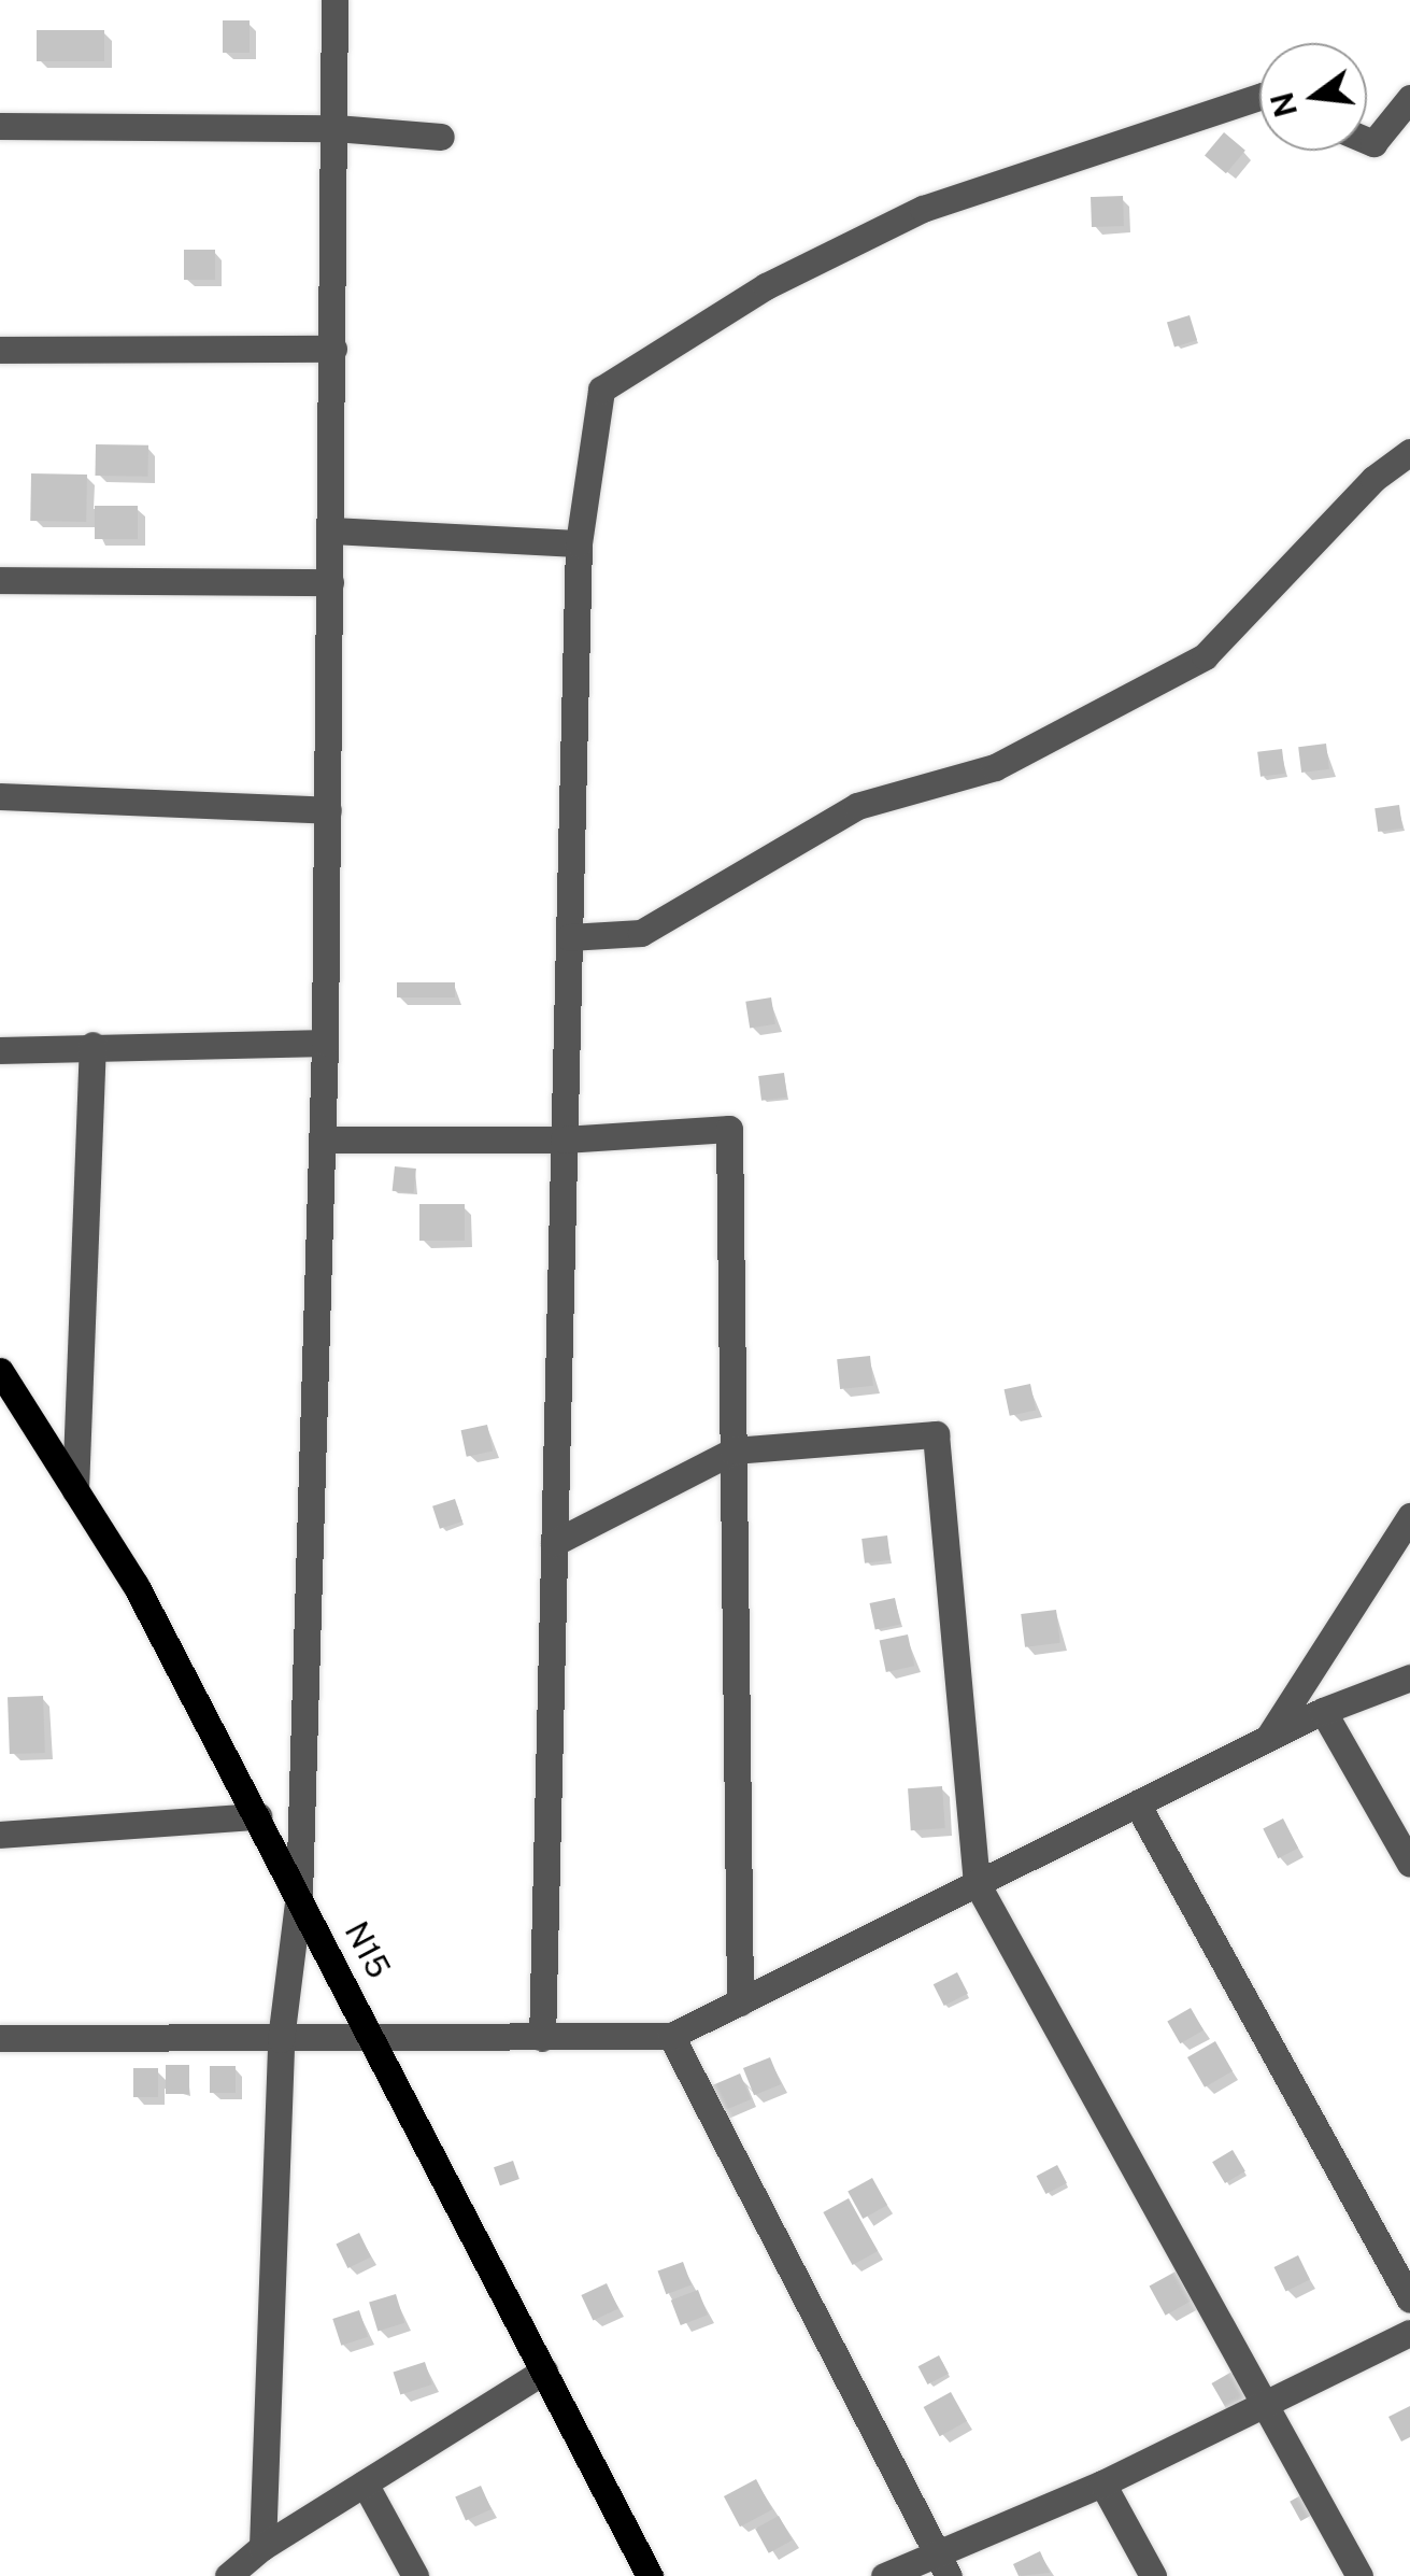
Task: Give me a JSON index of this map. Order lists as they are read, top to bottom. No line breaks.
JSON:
{"streets":{"main road":["N15"]},"north":"left"}
